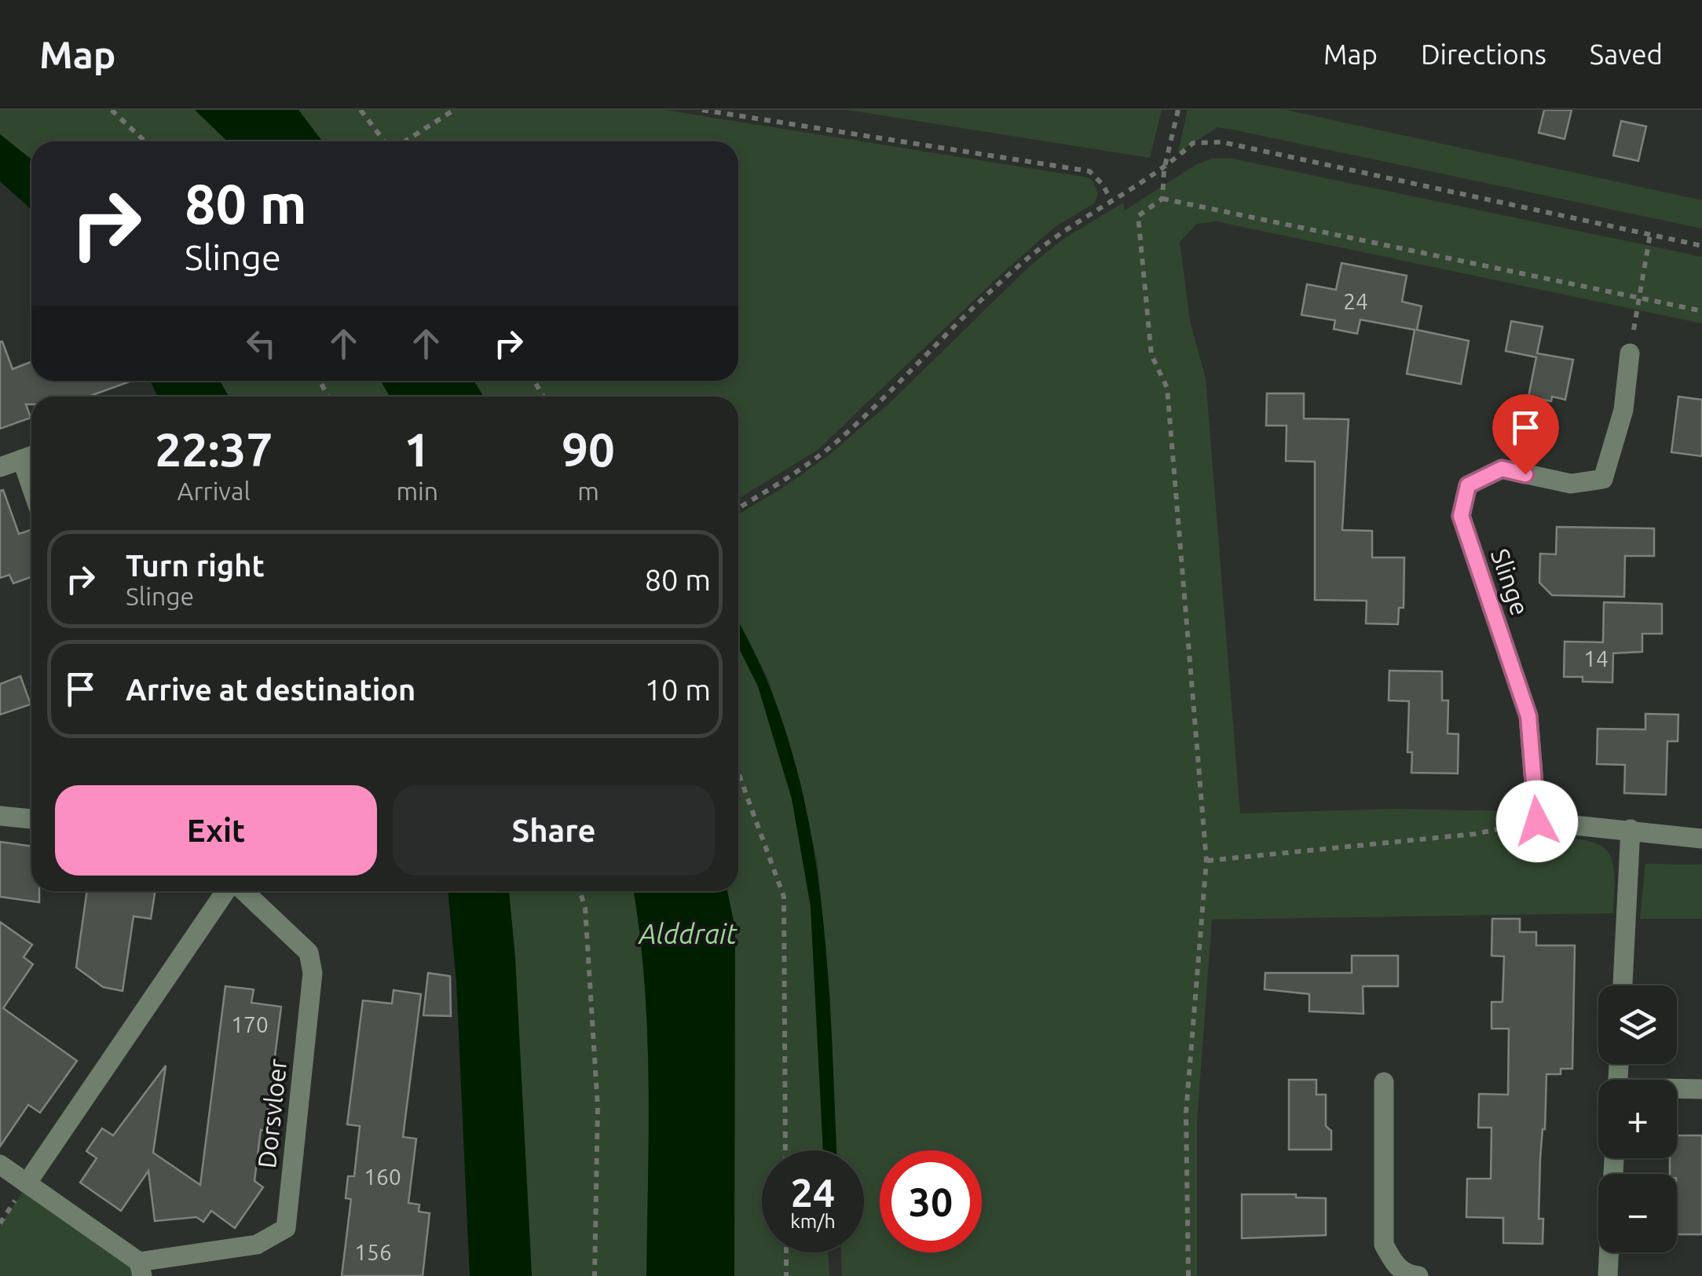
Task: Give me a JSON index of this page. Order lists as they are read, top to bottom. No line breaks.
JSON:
{"streets":{"street":["Slinge","Dorsvloer"]},"water":["Alddrait"],"house_numbers":["24","14","170","160","156"],"page":{"header":"Map","nav":["Map","Directions","Saved"],"turn":["80 m","Slinge"],"eta":["22:37","Arrival","1","min","90","m"],"list":[{"name":"Turn right","note":"Slinge","value":"80 m"},{"name":"Arrive at destination","value":"10 m"}],"buttons":["Exit","Share"],"map_buttons":["+","−"],"speed":"24 km/h","limit":"30"}}
